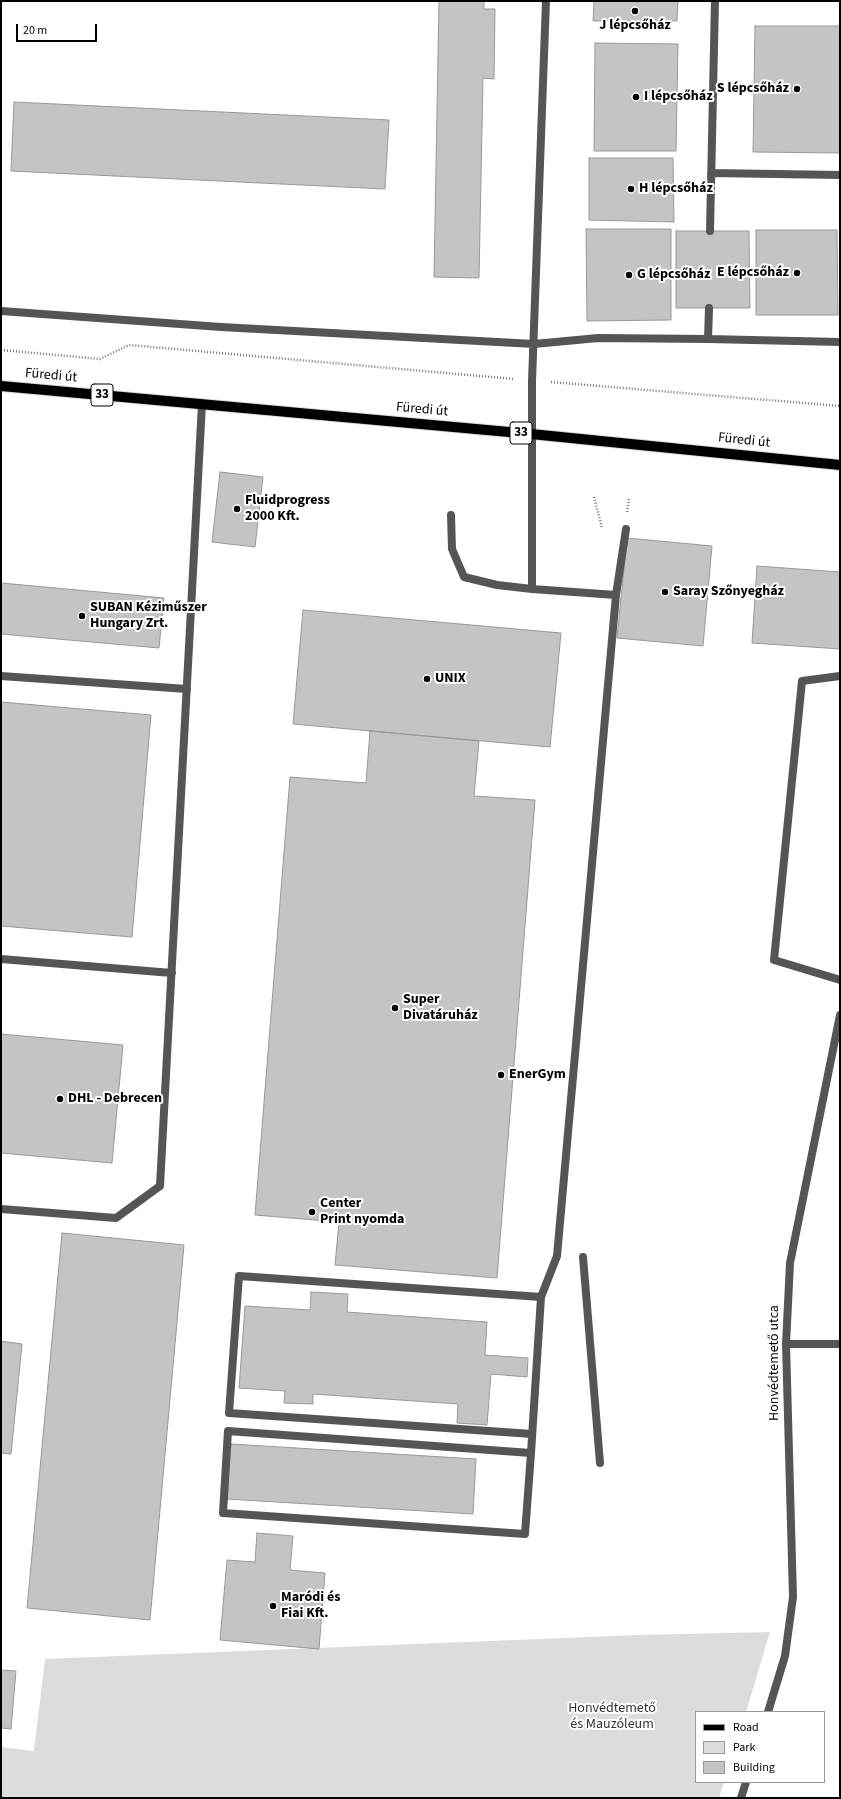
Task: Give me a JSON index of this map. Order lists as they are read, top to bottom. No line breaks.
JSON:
{"streets":{"main road":["Füredi út","33"],"street":["Honvédtemető utca"]},"parks":["Honvédtemető és Mauzóleum"],"places":["J lépcsőház","S lépcsőház","I lépcsőház","H lépcsőház","E lépcsőház","G lépcsőház","Fluidprogress 2000 Kft.","Saray Szőnyegház","SUBAN Kéziműszer Hungary Zrt.","UNIX","Super Divatáruház","EnerGym","DHL - Debrecen","Center Print nyomda","Maródi és Fiai Kft."],"legend":["Road","Park","Building"],"scale_bar":"20 m"}
